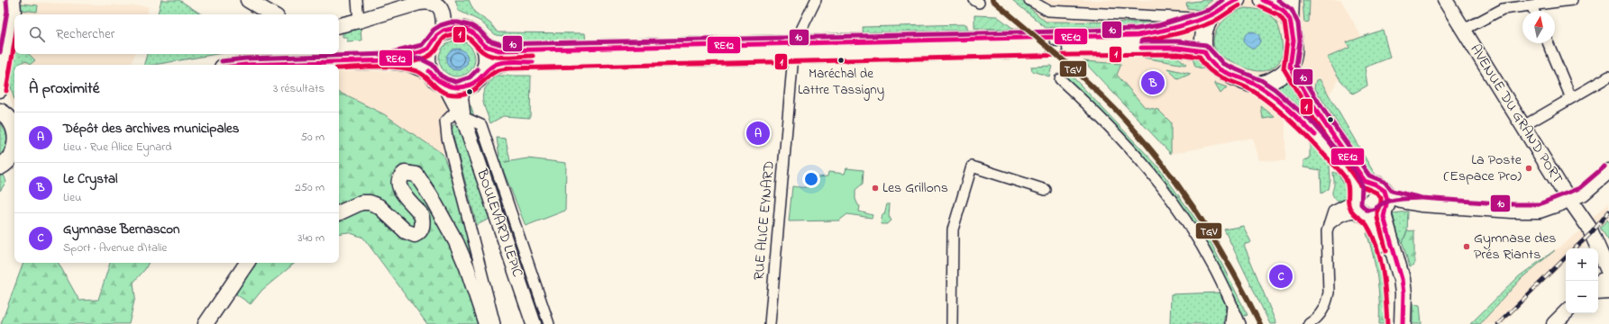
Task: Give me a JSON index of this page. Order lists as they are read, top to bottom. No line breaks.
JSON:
{"streets":{"main road":["AVENUE DU GRAND PORT","BOULEVARD LEPIC"],"street":["RUE ALICE EYNARD"]},"places":["Maréchal de Lattre Tassigny","La Poste (Espace Pro)","Les Grillons","Gymnase des Prés Riants"],"lines":["transit line TGV","transit line RE12","transit line 10","transit line 1"],"north":"top","page":{"search":"Rechercher","heading":["À proximité","3 résultats"],"pins":["B","A","C"],"list":[{"mark":"A","name":"Dépôt des archives municipales","note":"Lieu · Rue Alice Eynard","value":"50 m"},{"mark":"B","name":"Le Crystal","note":"Lieu","value":"250 m"},{"mark":"C","name":"Gymnase Bernascon","note":"Sport · Avenue d'Italie","value":"340 m"}],"map_buttons":["+","−"]}}
